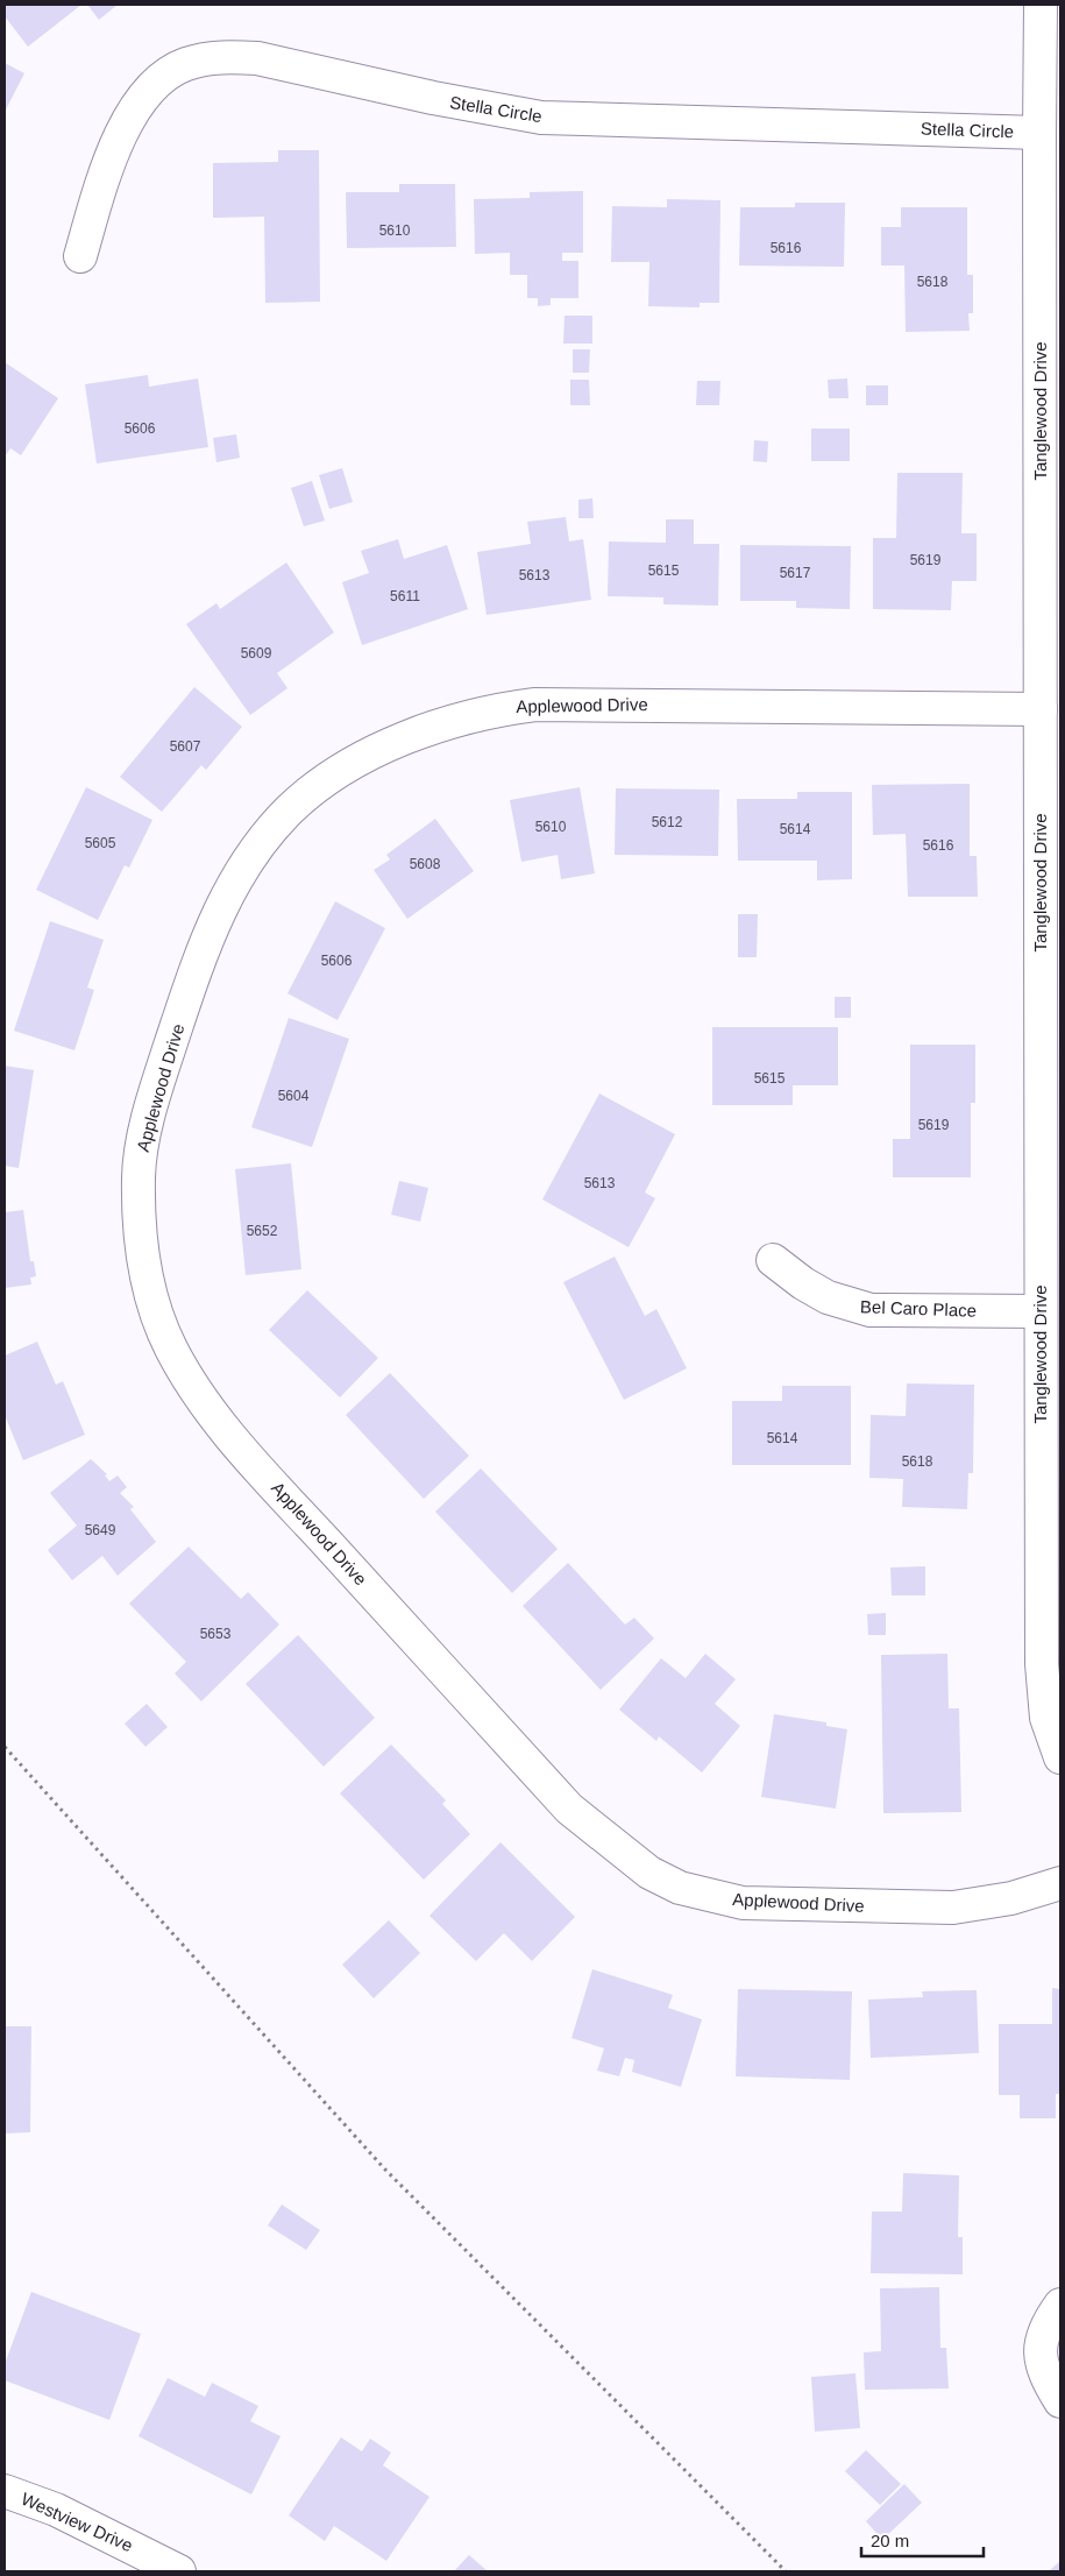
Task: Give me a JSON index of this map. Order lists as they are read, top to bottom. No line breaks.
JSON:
{"streets":{"street":["Stella Circle","Tanglewood Drive","Applewood Drive","Bel Caro Place","Westview Drive"]},"crossings":[["Stella Circle","Tanglewood Drive"],["Tanglewood Drive","Applewood Drive"],["Tanglewood Drive","Bel Caro Place"]],"house_numbers":["5610","5616","5618","5606","5619","5615","5617","5613","5611","5609","5607","5612","5610","5614","5605","5616","5608","5606","5615","5604","5619","5613","5652","5614","5618","5649","5653"],"scale_bar":"20 m"}
